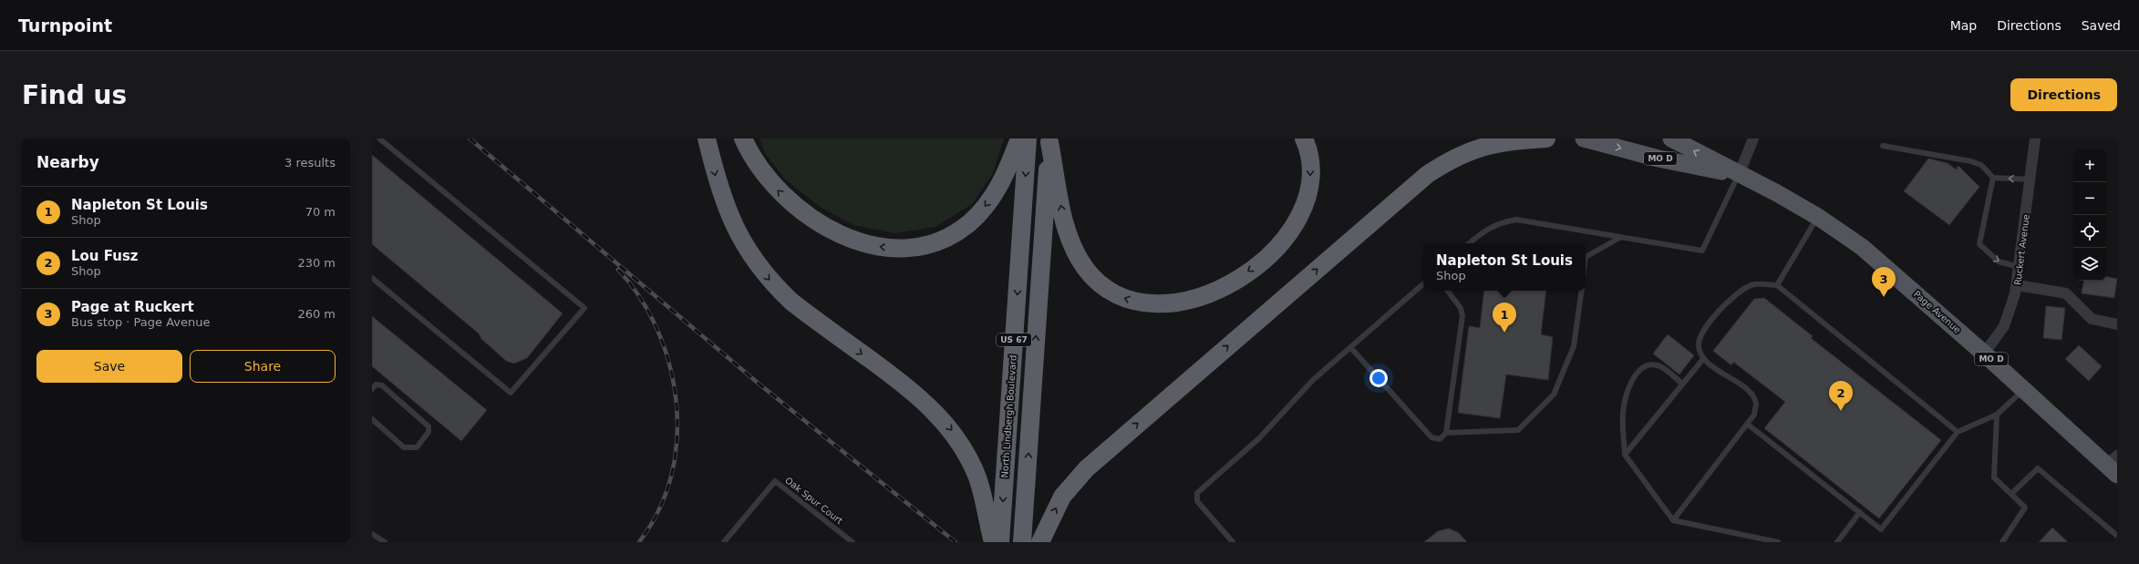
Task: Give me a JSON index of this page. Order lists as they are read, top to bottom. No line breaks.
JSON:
{"streets":{"highway":["US 67","North Lindbergh Boulevard"],"main road":["MO D","Page Avenue"],"street":["Ruckert Avenue"],"lane":["Oak Spur Court"]},"crossings":[["Ruckert Avenue","Page Avenue"]],"page":{"header":"Turnpoint","nav":["Map","Directions","Saved"],"buttons":["Directions",["Save","Share"]],"title":"Find us","heading":["Nearby","3 results"],"map_buttons":["+","−"],"list":[{"mark":"1","name":"Napleton St Louis","note":"Shop","value":"70 m"},{"mark":"2","name":"Lou Fusz","note":"Shop","value":"230 m"},{"mark":"3","name":"Page at Ruckert","note":"Bus stop · Page Avenue","value":"260 m"}],"popup":["Napleton St Louis","Shop"],"pins":["3","1","2"]}}
